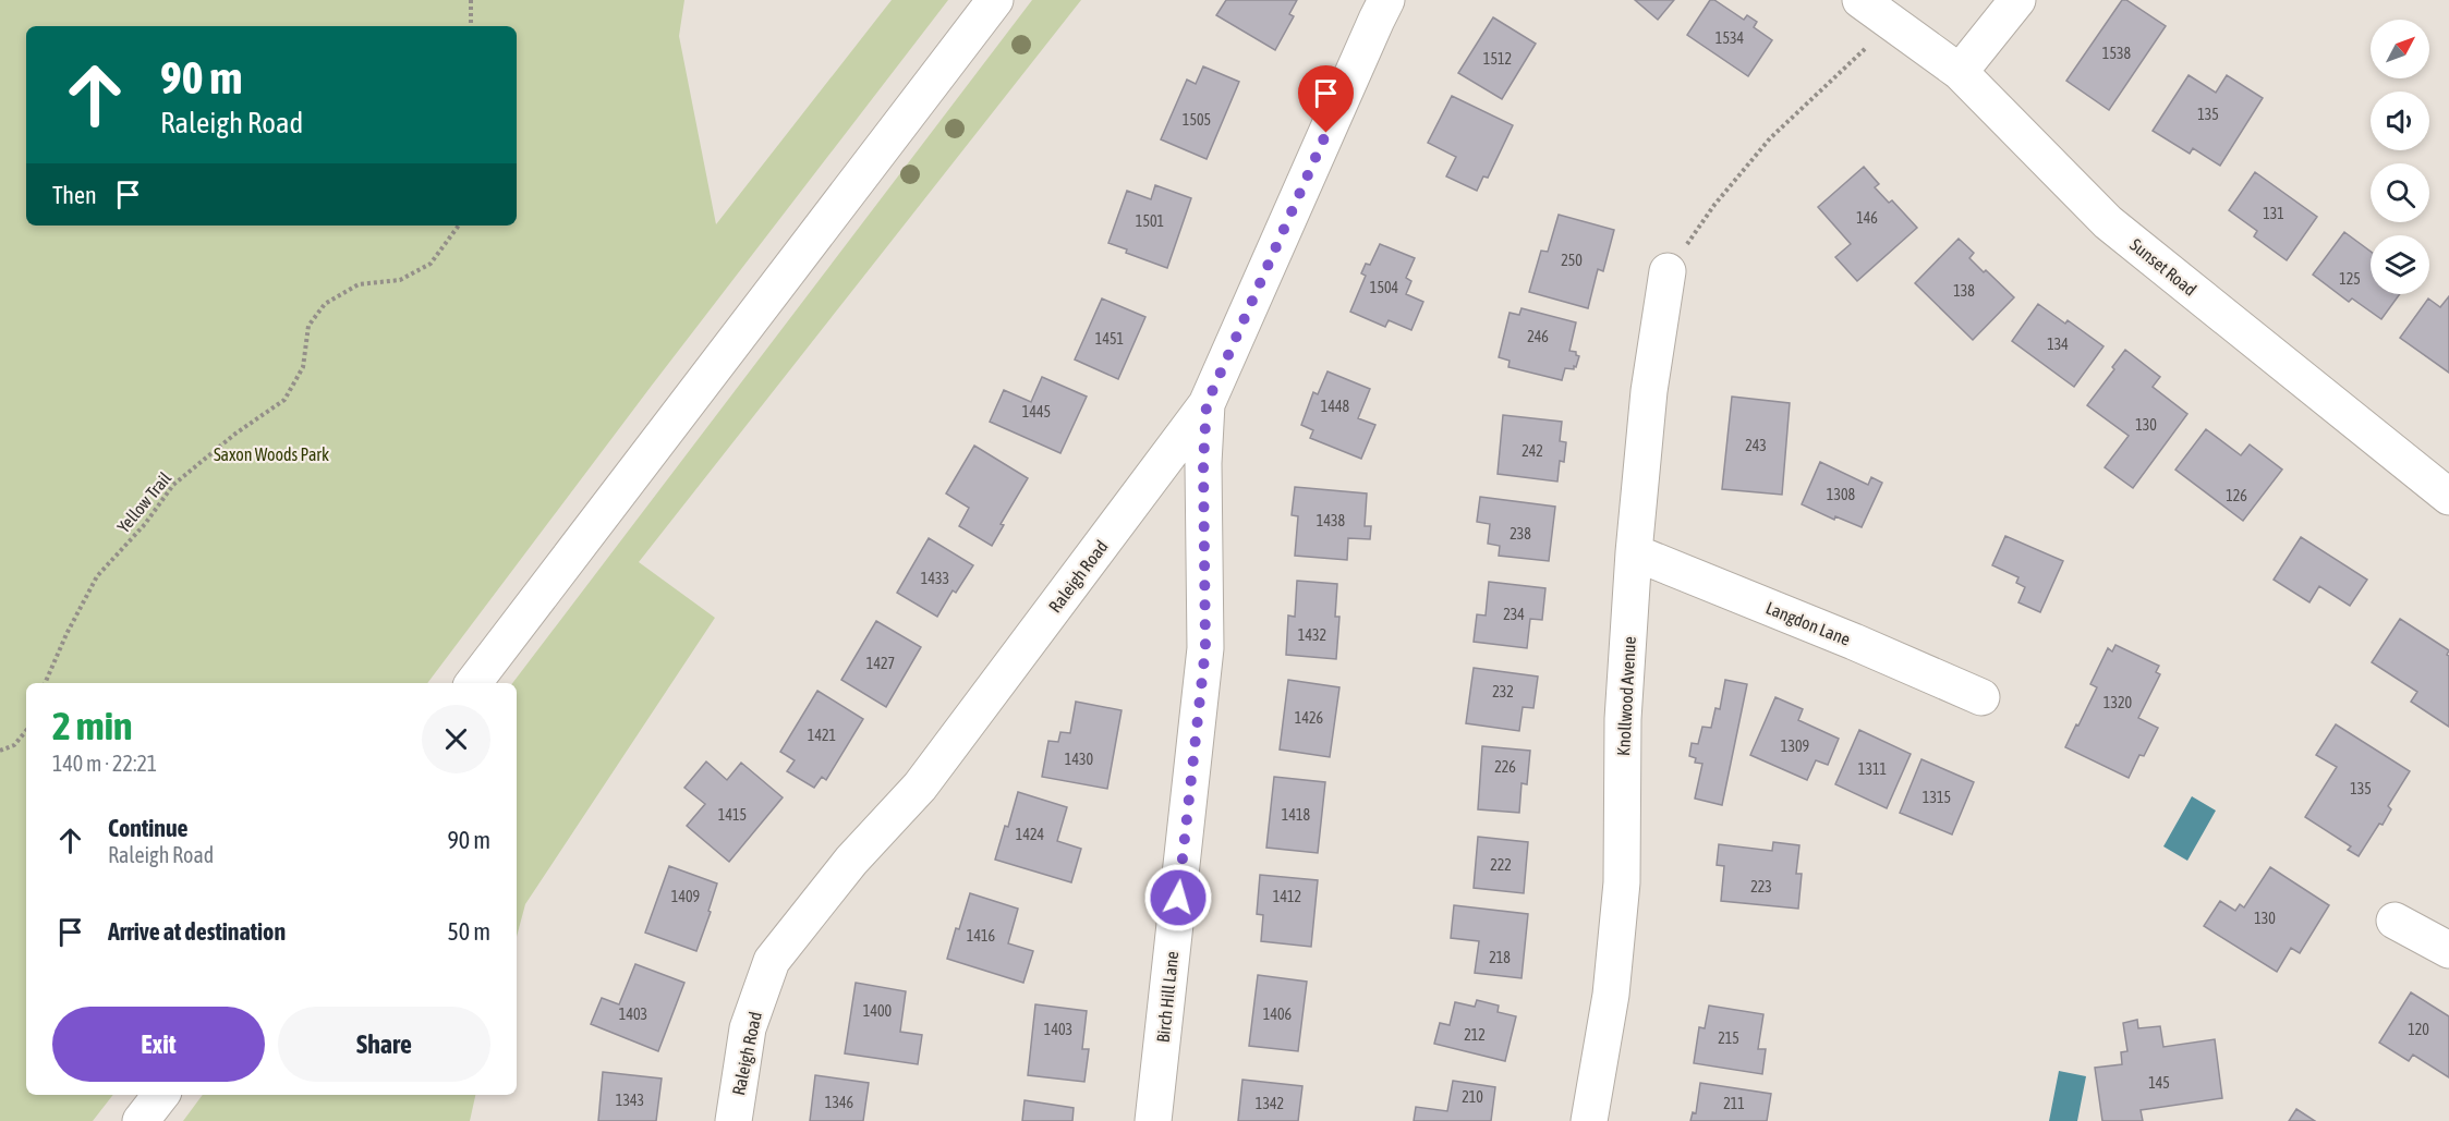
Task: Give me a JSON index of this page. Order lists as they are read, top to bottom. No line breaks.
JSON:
{"streets":{"main road":["Sunset Road","Raleigh Road","Langdon Lane","Knollwood Avenue","Birch Hill Lane"],"path":["Yellow Trail"]},"crossings":[["Raleigh Road","Birch Hill Lane"],["Langdon Lane","Knollwood Avenue"]],"parks":["Saxon Woods Park"],"house_numbers":["1534","1538","1512","135","1505","131","146","1501","250","125","1504","138","246","1451","134","1448","1445","130","243","242","1308","126","1438","238","1433","234","1432","1427","232","1320","1426","1421","1309","1430","226","1311","135","1315","1415","1418","1424","222","223","1409","1412","130","1416","218","1400","1403","1406","1403","120","212","215","145","210","1343","1346","1342","211"],"north":"top right","page":{"turn":["90 m","Raleigh Road"],"then":"Then","heading":["2 min","140 m · 22:21"],"list":[{"name":"Continue","note":"Raleigh Road","value":"90 m"},{"name":"Arrive at destination","value":"50 m"}],"buttons":["Exit","Share"]}}
